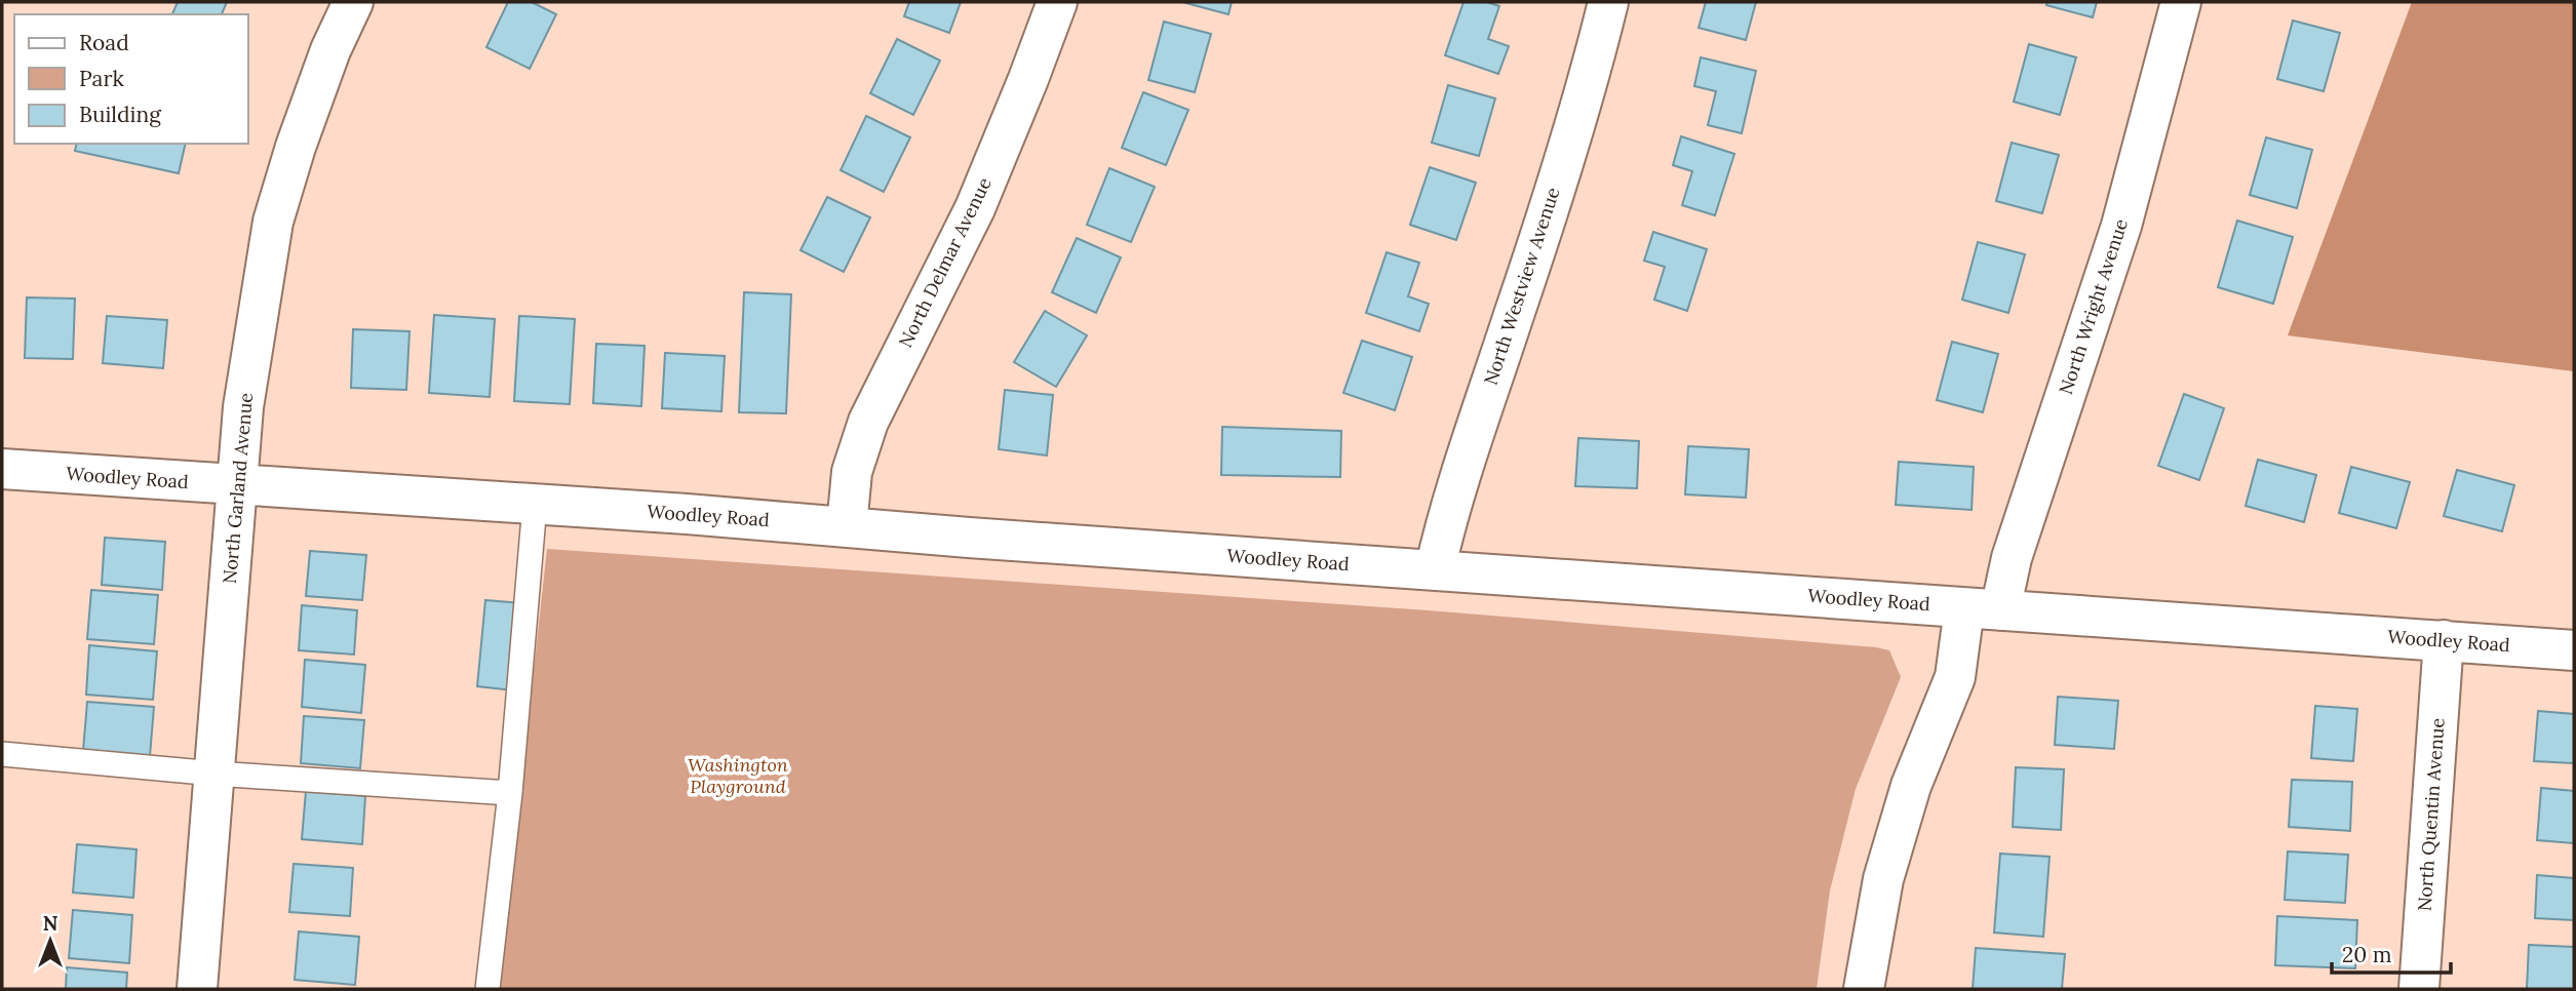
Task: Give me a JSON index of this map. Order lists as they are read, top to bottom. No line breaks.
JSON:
{"streets":{"street":["North Delmar Avenue","North Westview Avenue","North Wright Avenue","Woodley Road","North Garland Avenue","North Quentin Avenue"]},"crossings":[["North Delmar Avenue","Woodley Road"],["North Westview Avenue","Woodley Road"],["North Wright Avenue","Woodley Road"],["Woodley Road","North Garland Avenue"],["Woodley Road","North Quentin Avenue"]],"parks":["Washington Playground"],"legend":["Road","Park","Building"],"scale_bar":"20 m","north":"top"}
